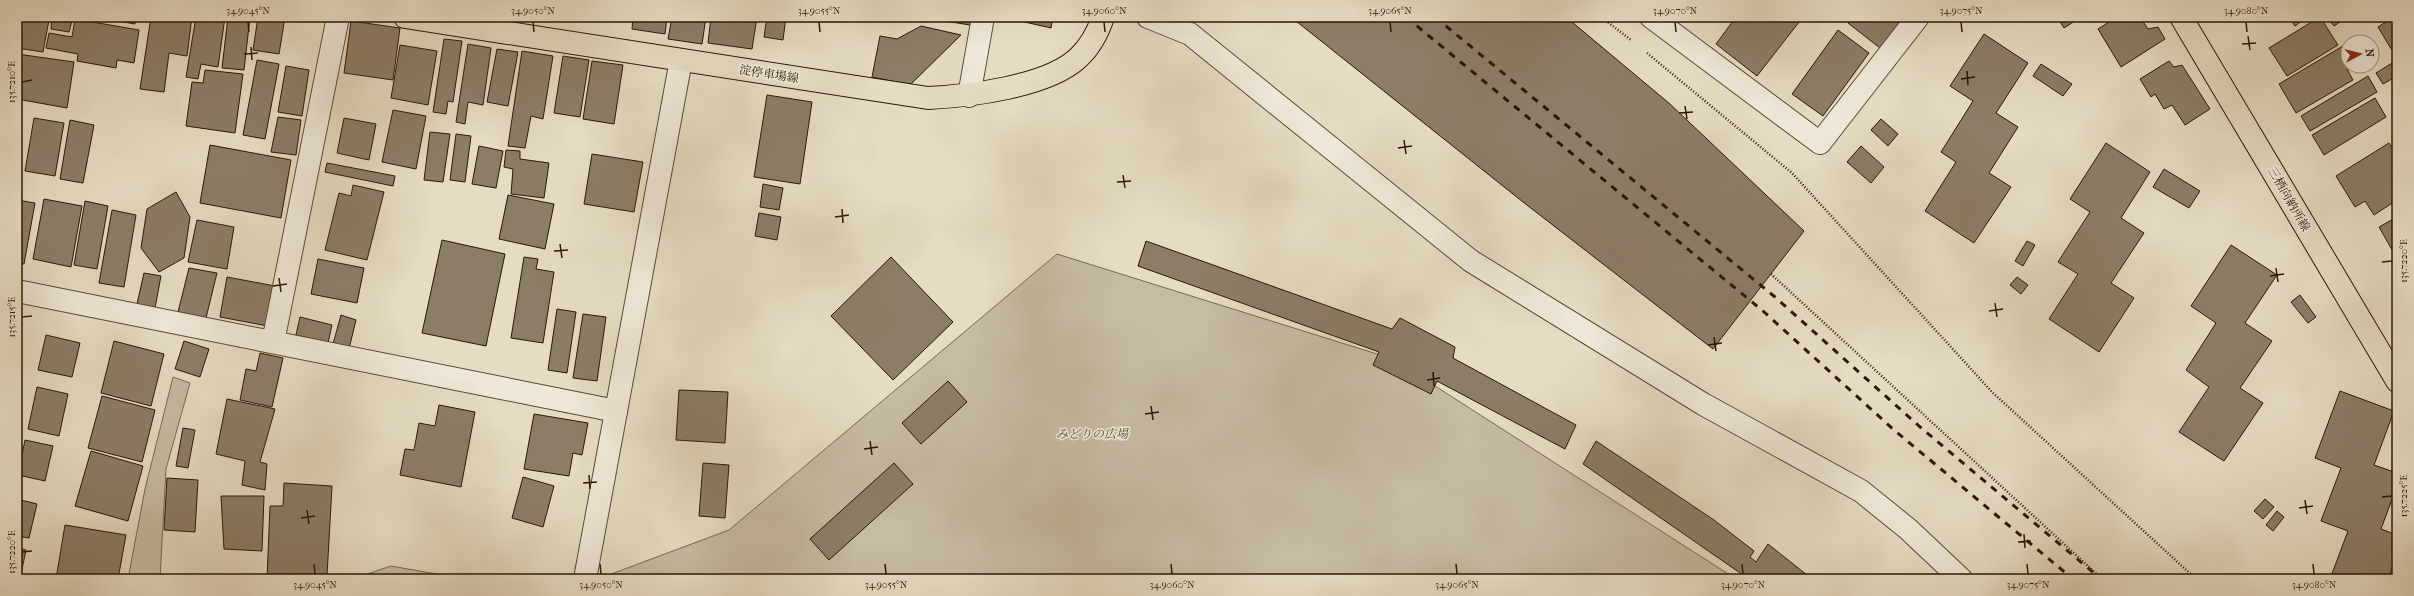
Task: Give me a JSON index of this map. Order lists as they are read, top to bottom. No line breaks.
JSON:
{"streets":{"main road":["淀停車場線","三栖向納所線"]},"parks":["みどりの広場"],"north":"right","coordinates":["34.9045°N","34.9050°N","34.9055°N","34.9060°N","34.9065°N","34.9070°N","34.9075°N","34.9080°N","135.7210°E","135.7220°E","135.7215°E","135.7225°E"]}
